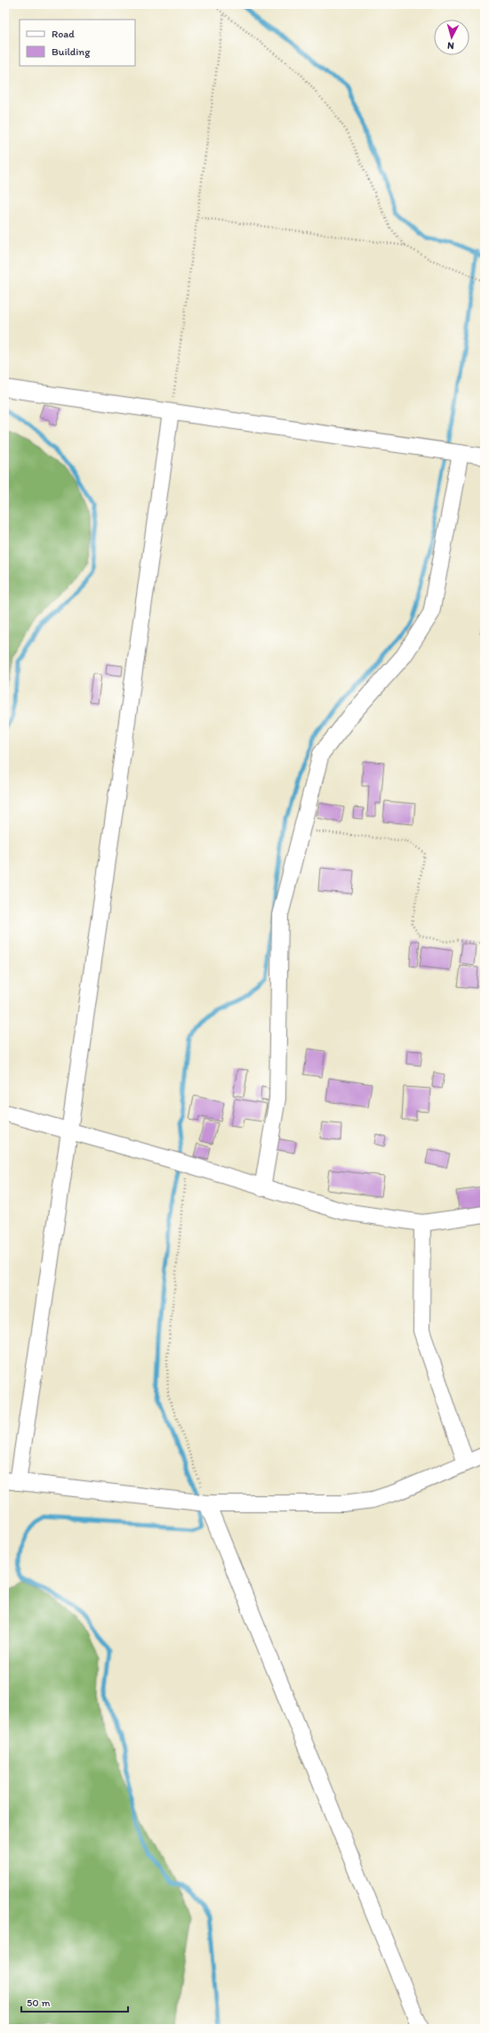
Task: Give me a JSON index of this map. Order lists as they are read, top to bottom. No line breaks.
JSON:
{"legend":["Road","Building"],"scale_bar":"50 m","north":"bottom"}
